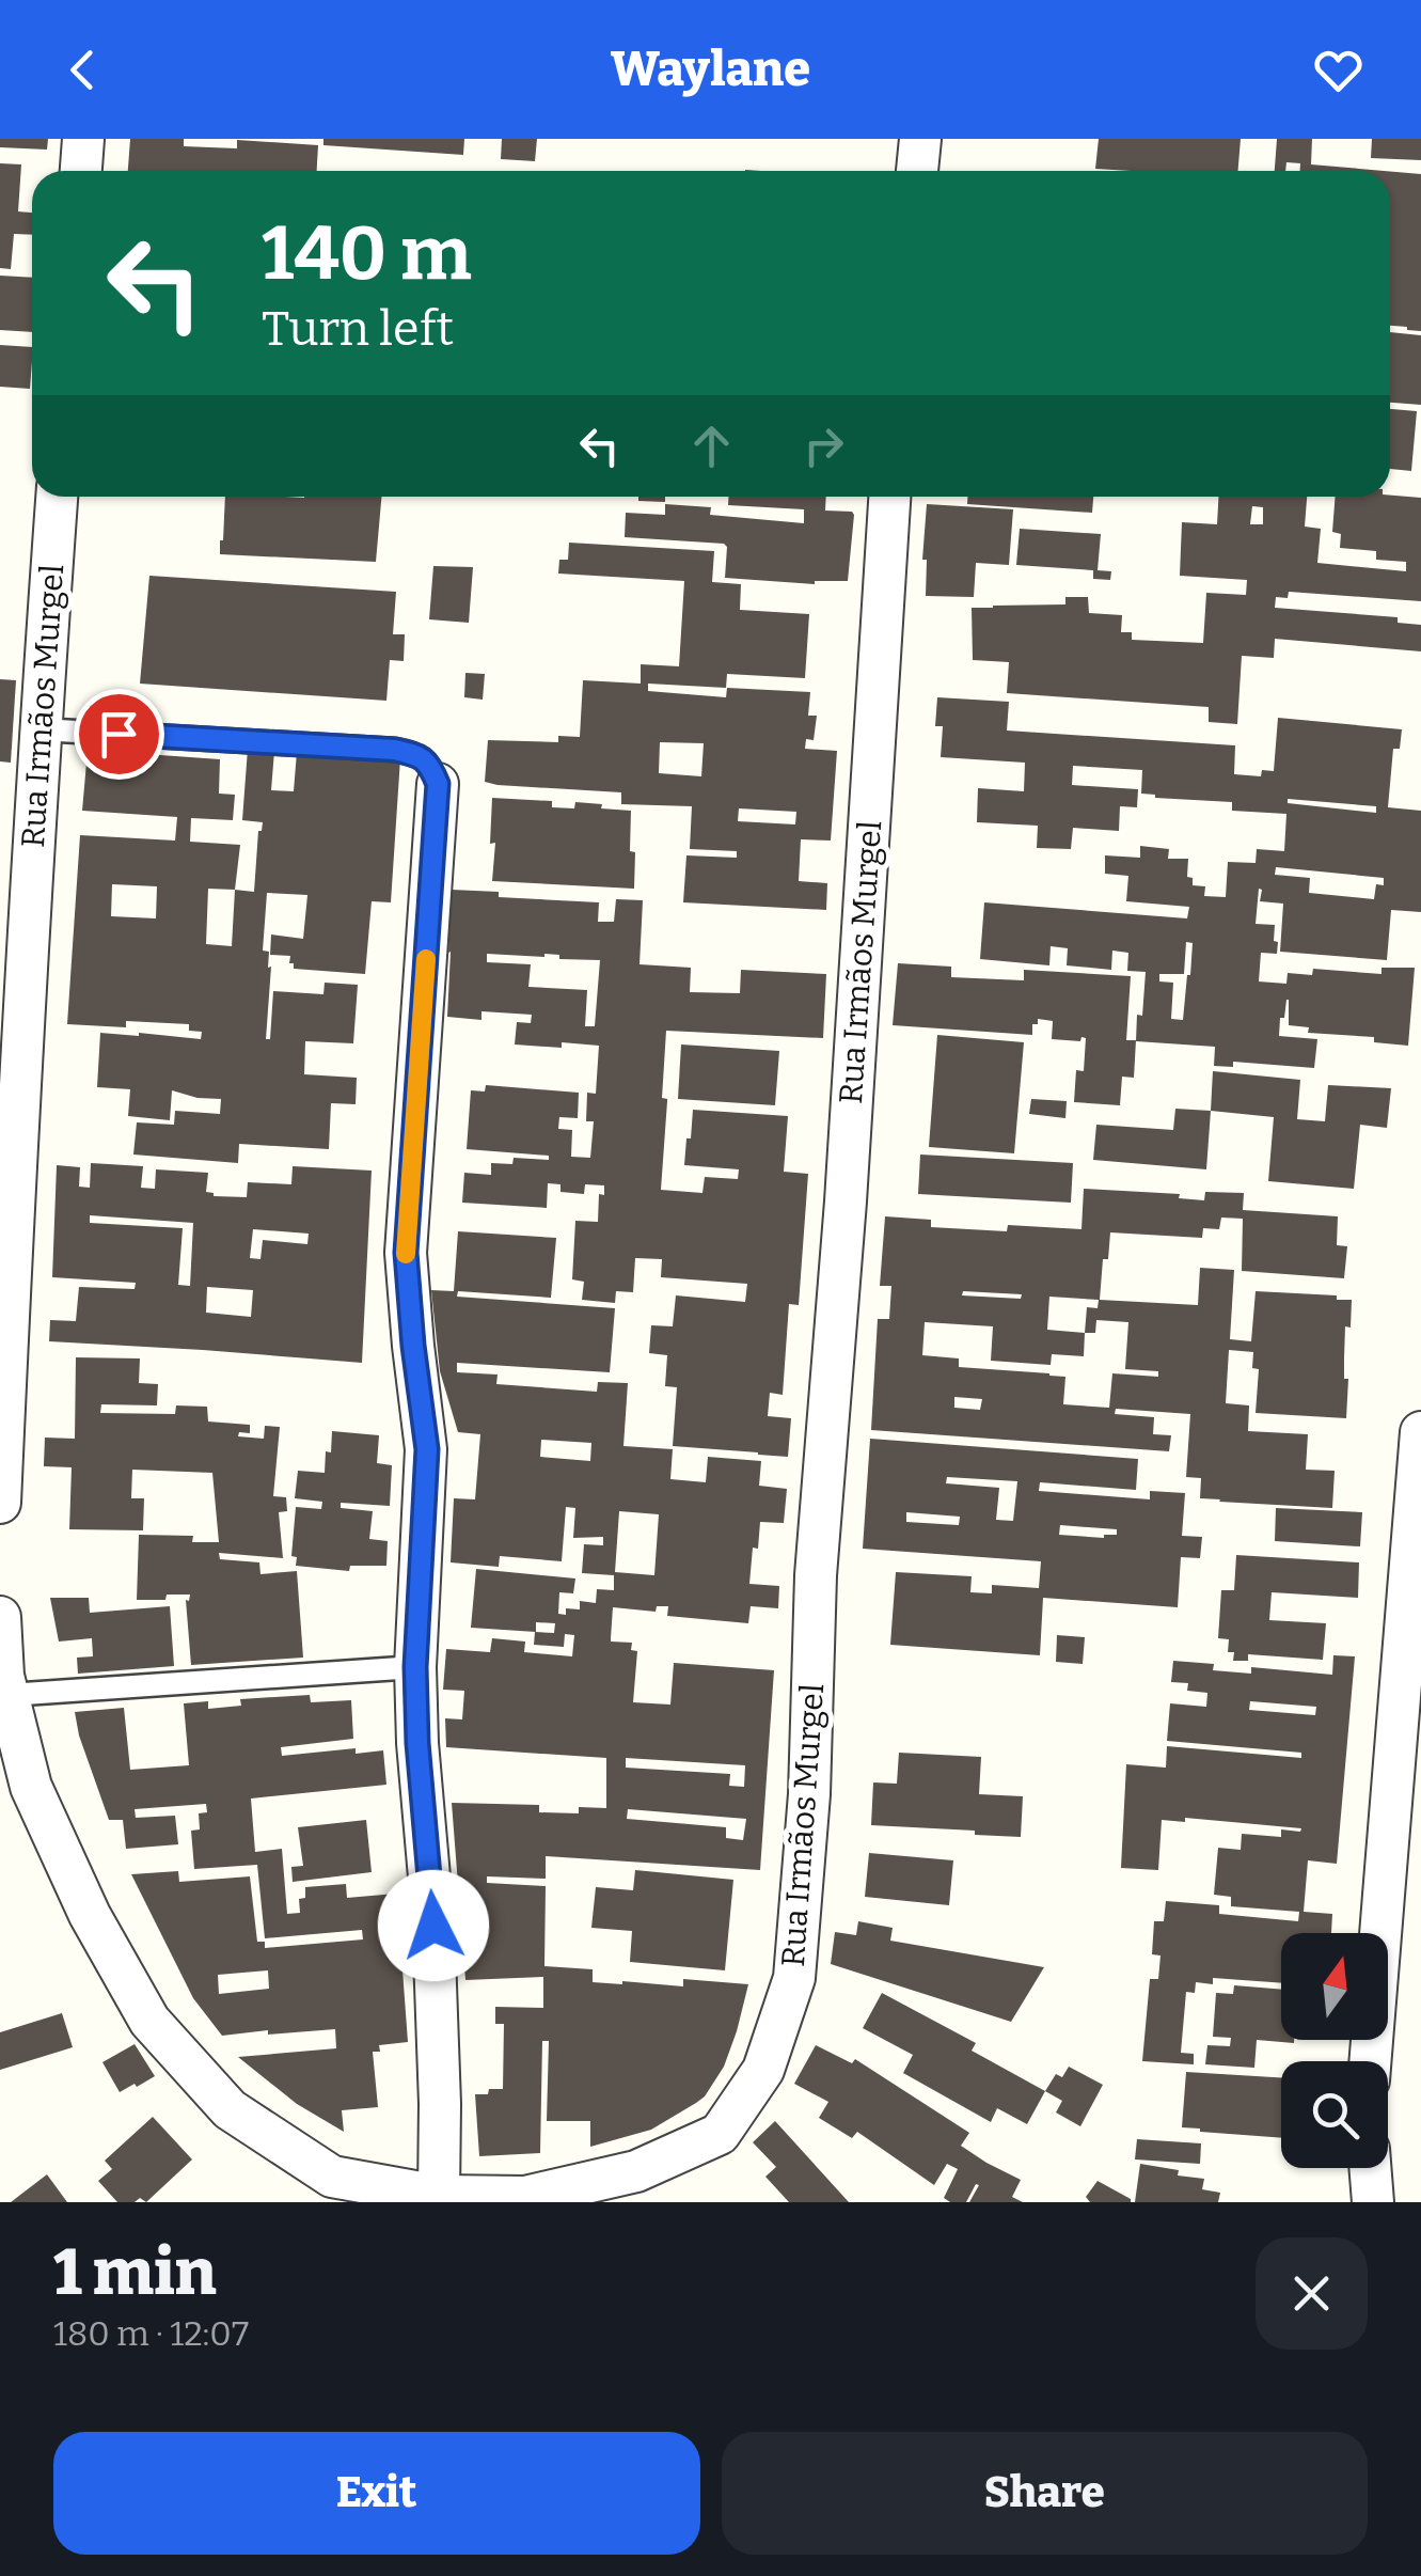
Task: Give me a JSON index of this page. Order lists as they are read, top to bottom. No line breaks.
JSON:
{"streets":{"street":["Rua Irmãos Murgel"]},"north":"top","page":{"header":"Waylane","turn":["140 m","Turn left"],"heading":["1 min","180 m · 12:07"],"buttons":["Exit","Share"]}}
